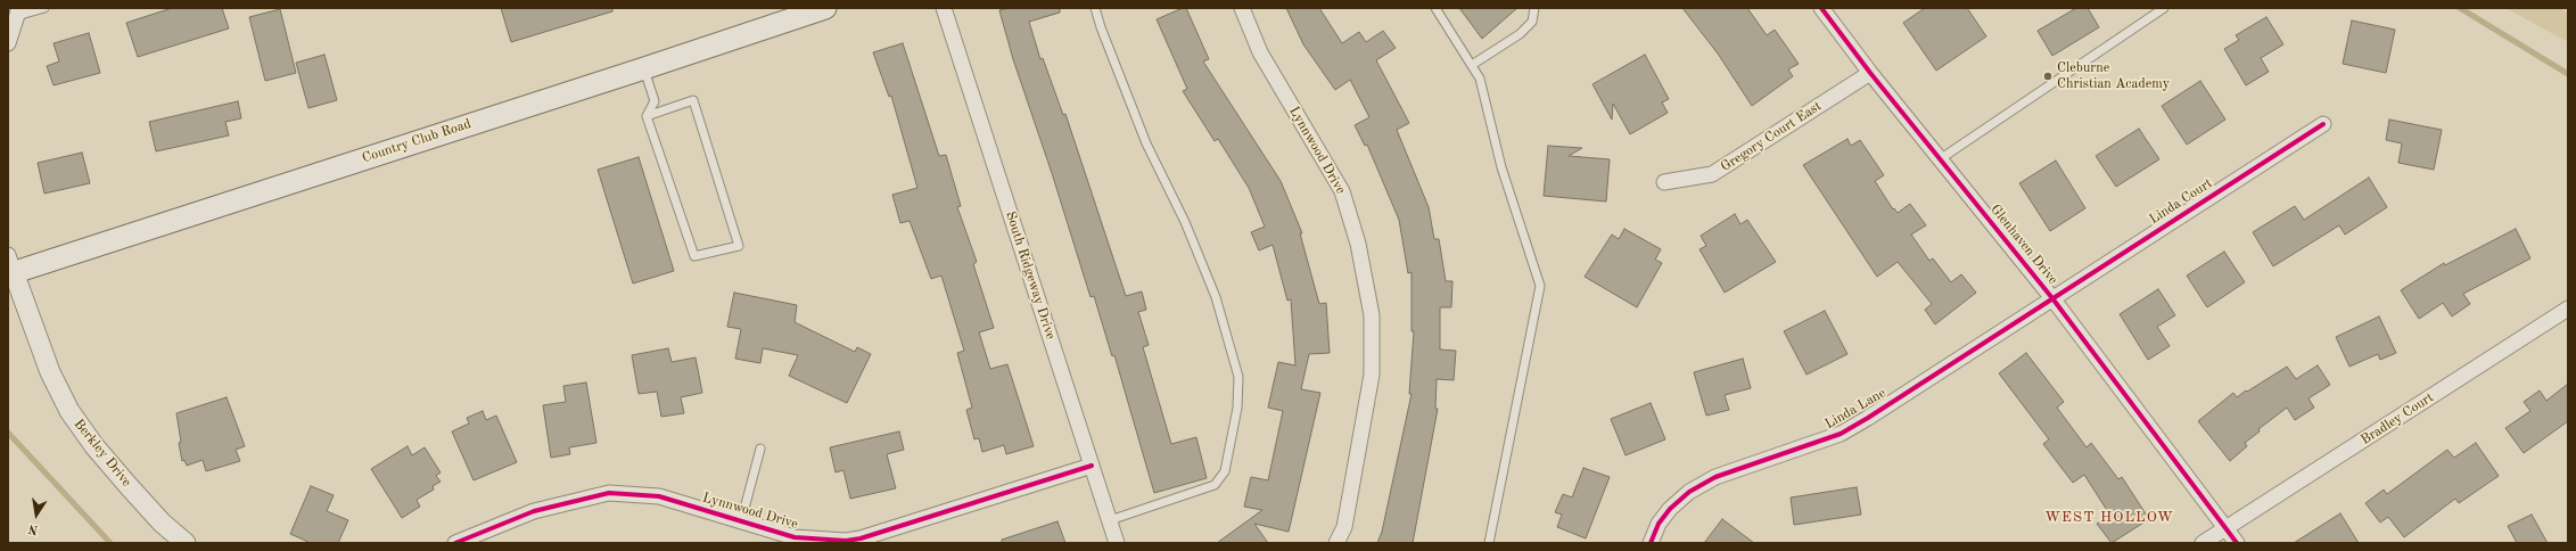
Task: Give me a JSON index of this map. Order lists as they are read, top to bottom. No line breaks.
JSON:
{"streets":{"main road":["Country Club Road"],"street":["Gregory Court East","Lynnwood Drive","Linda Court","Glenhaven Drive","South Ridgeway Drive","Linda Lane","Bradley Court","Berkley Drive"]},"crossings":[["Gregory Court East","Glenhaven Drive"],["Country Club Road","Berkley Drive"],["Lynnwood Drive","South Ridgeway Drive"],["Linda Court","Glenhaven Drive"],["Linda Court","Linda Lane"],["Glenhaven Drive","Linda Lane"],["Glenhaven Drive","Bradley Court"]],"districts":["WEST HOLLOW"],"places":["Cleburne Christian Academy"],"north":"bottom"}
